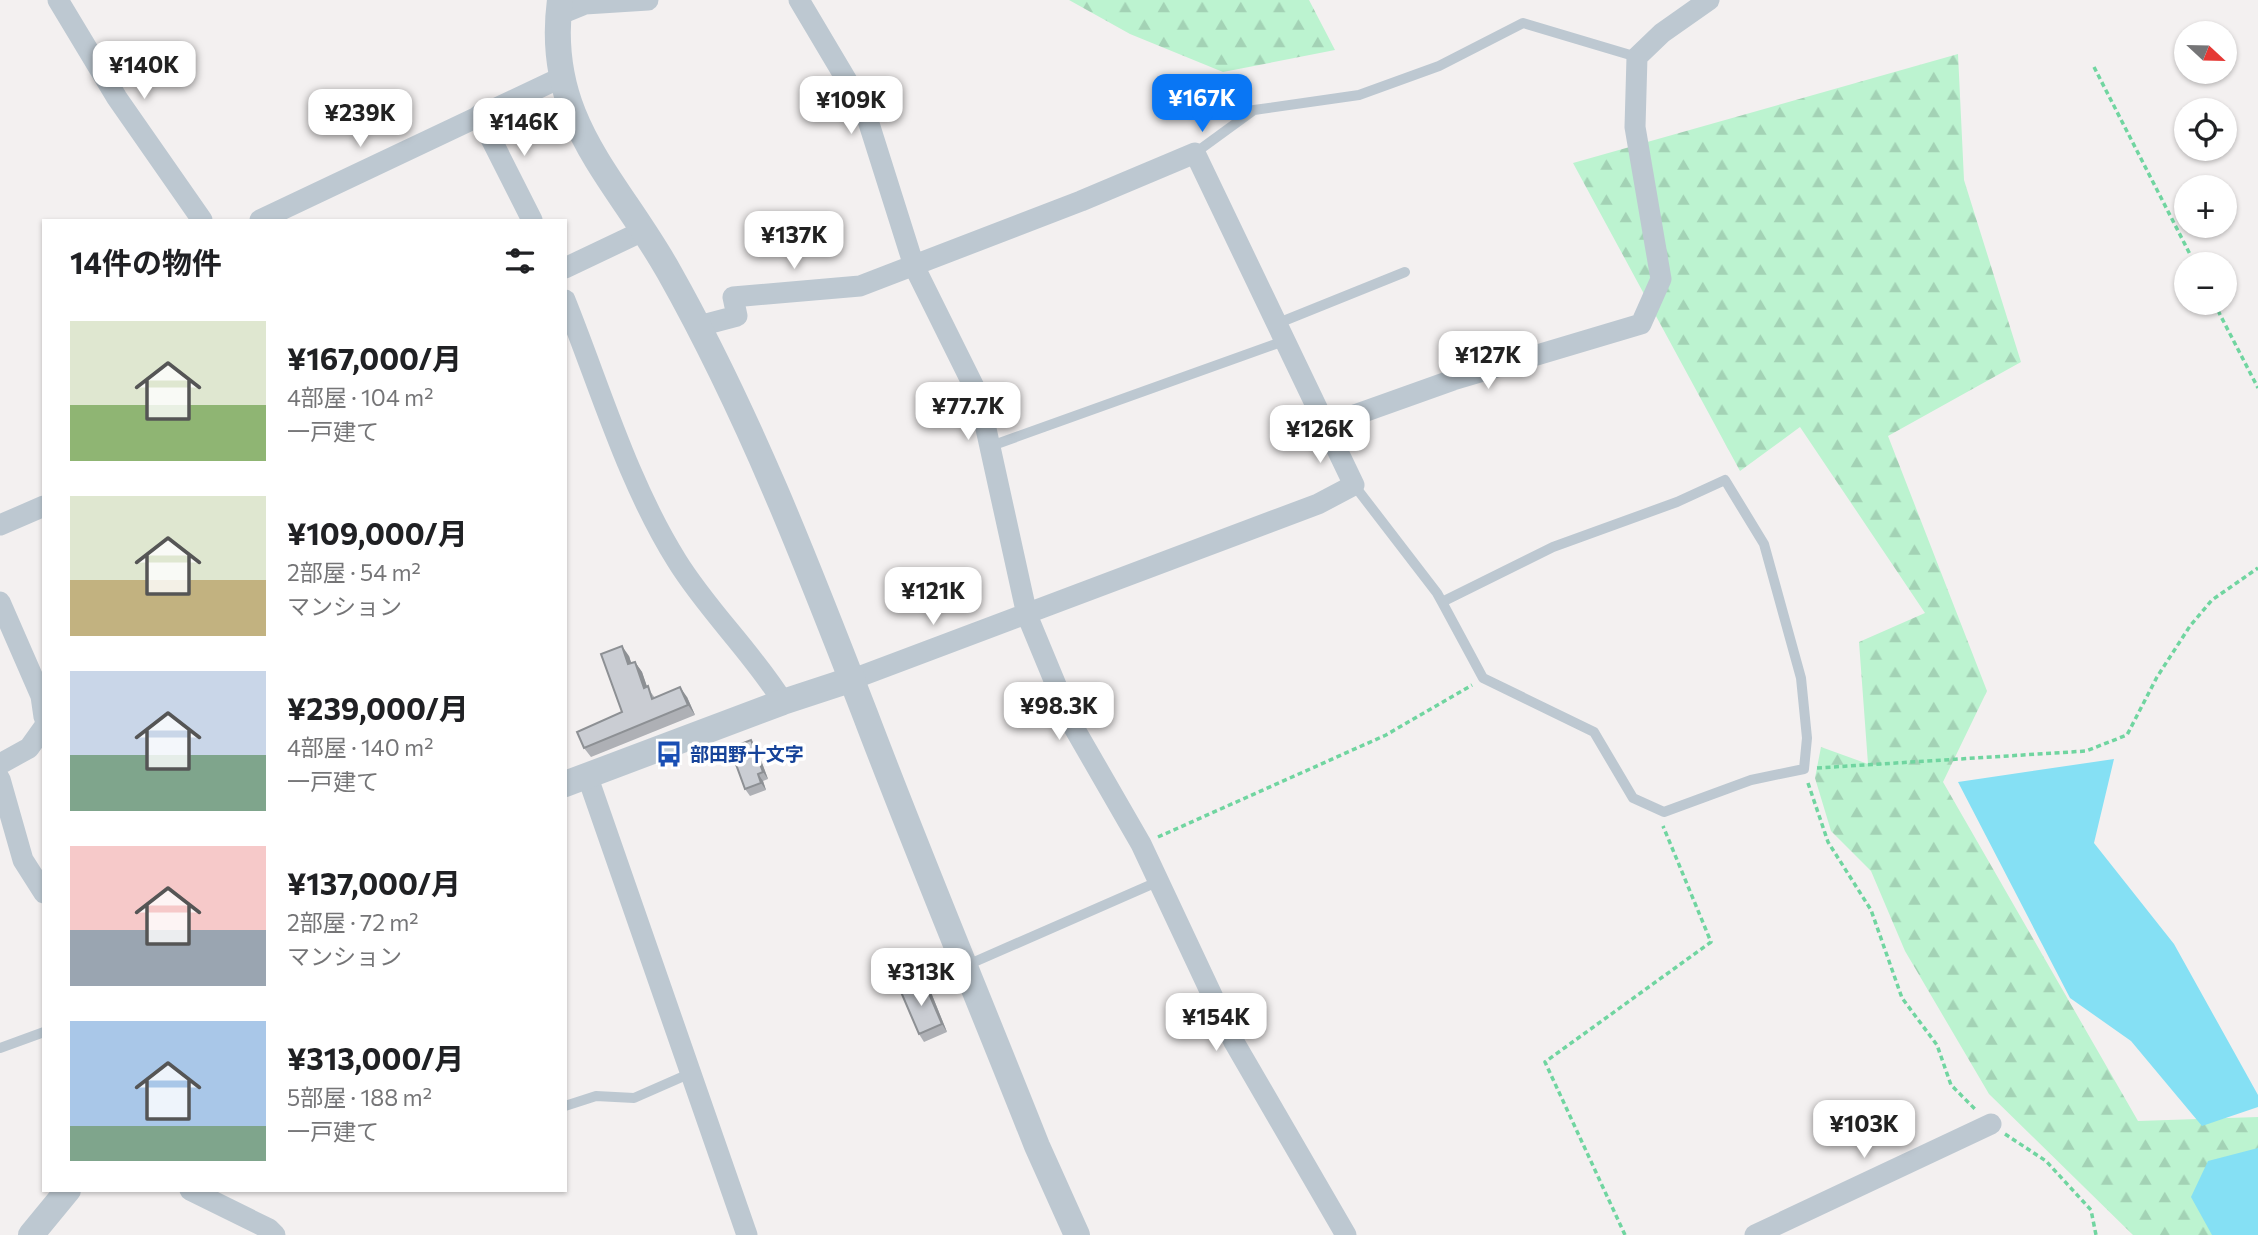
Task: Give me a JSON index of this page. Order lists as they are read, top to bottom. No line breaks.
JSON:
{"places":{"bus stop":["部田野十文字"]},"north":"right","page":{"map_buttons":["+","−"],"price":["¥140K","¥167K","¥109K","¥239K","¥146K","¥137K","¥127K","¥77.7K","¥126K","¥121K","¥98.3K","¥313K","¥154K","¥103K"],"heading":"14件の物件","list":[{"name":"¥167,000/月","note":"4部屋 · 104 m² · 一戸建て"},{"name":"¥109,000/月","note":"2部屋 · 54 m² · マンション"},{"name":"¥239,000/月","note":"4部屋 · 140 m² · 一戸建て"},{"name":"¥137,000/月","note":"2部屋 · 72 m² · マンション"},{"name":"¥313,000/月","note":"5部屋 · 188 m² · 一戸建て"}]}}
